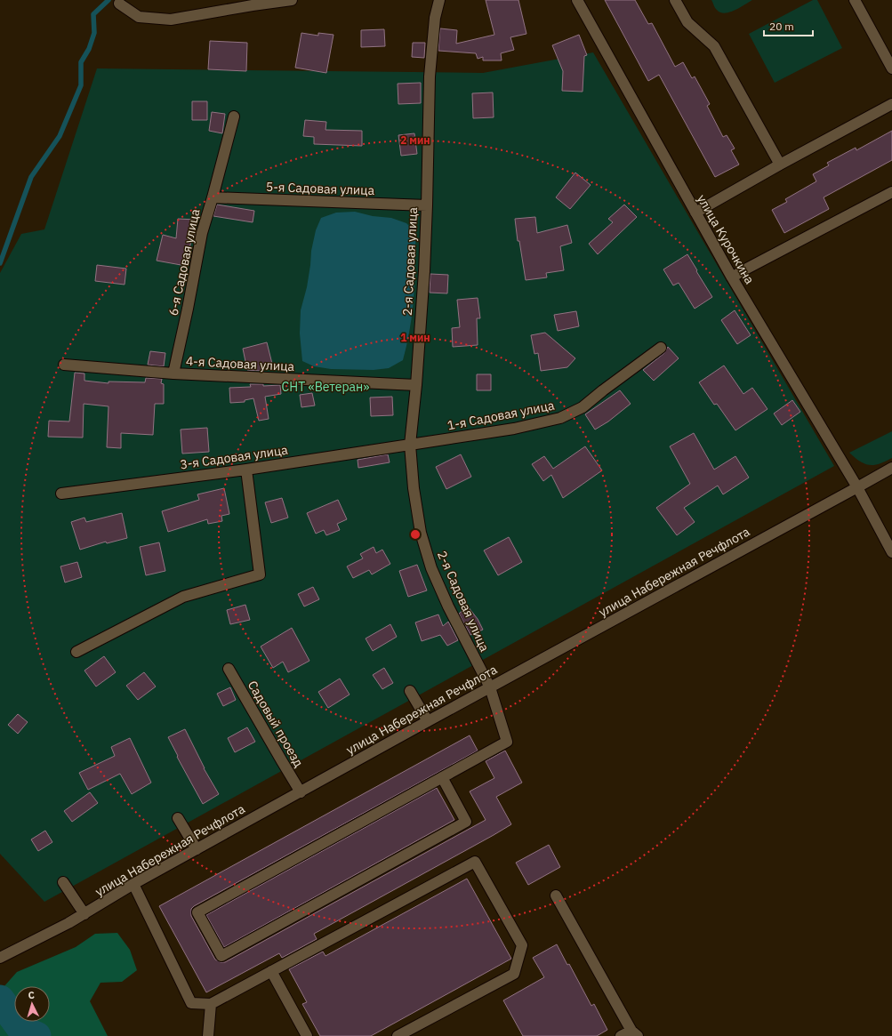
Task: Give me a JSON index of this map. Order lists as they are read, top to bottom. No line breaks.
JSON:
{"streets":{"street":["5-я Садовая улица","улица Курочкина","2-я Садовая улица","6-я Садовая улица","4-я Садовая улица","1-я Садовая улица","3-я Садовая улица","улица Набережная Речфлота","Садовый проезд"]},"crossings":[["5-я Садовая улица","2-я Садовая улица"],["5-я Садовая улица","6-я Садовая улица"],["улица Курочкина","улица Набережная Речфлота"],["2-я Садовая улица","4-я Садовая улица"],["2-я Садовая улица","1-я Садовая улица"],["2-я Садовая улица","3-я Садовая улица"],["2-я Садовая улица","улица Набережная Речфлота"],["6-я Садовая улица","4-я Садовая улица"],["1-я Садовая улица","3-я Садовая улица"],["улица Набережная Речфлота","Садовый проезд"]],"parks":["СНТ «Ветеран»"],"scale_bar":"20 m","north":"top","rings":["2 мин","1 мин"]}
